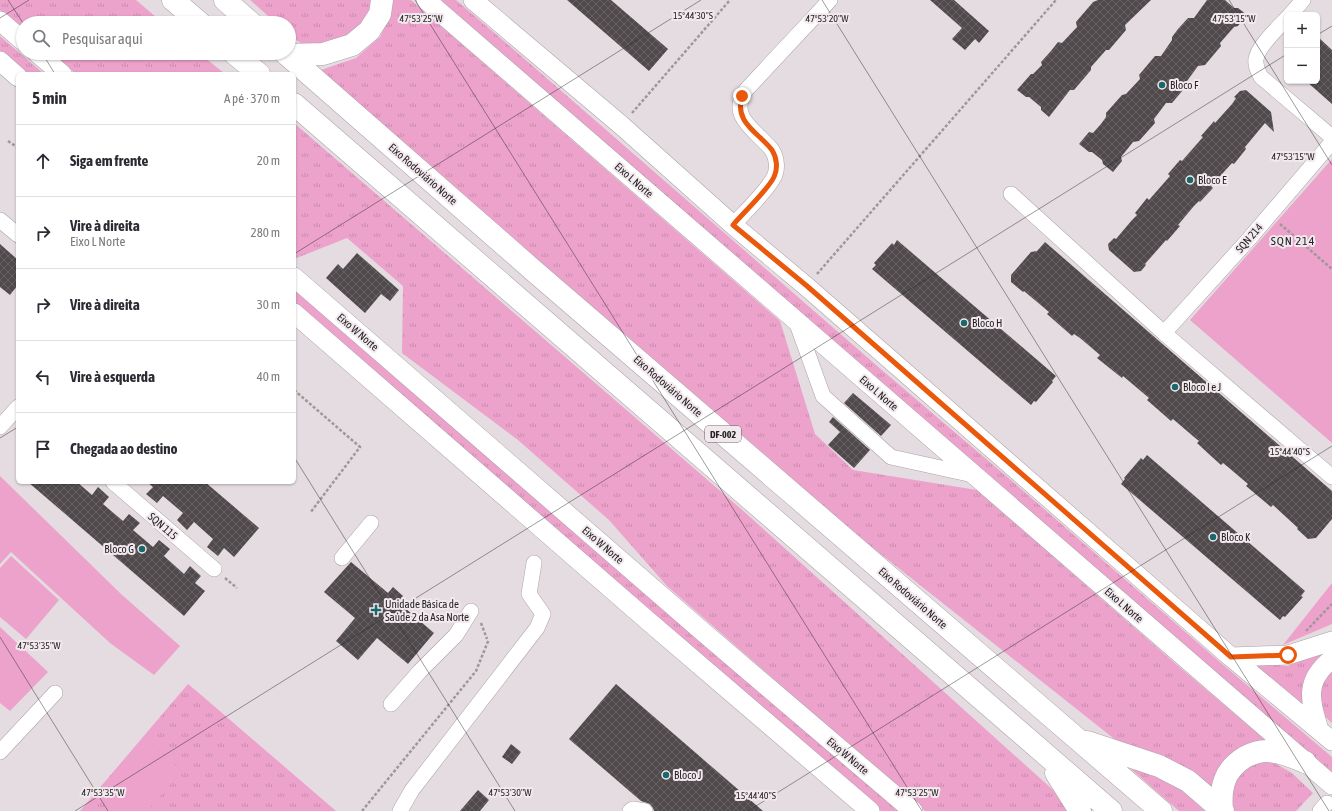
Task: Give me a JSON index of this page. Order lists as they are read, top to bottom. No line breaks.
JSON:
{"streets":{"highway":["Eixo Rodoviário Norte","DF-002"],"main road":["Eixo L Norte","Eixo W Norte"],"street":["SQN 214","SQN 115"]},"districts":["SQN 214"],"places":{"other":["Bloco F","Bloco E","Bloco H","Bloco I e J","Bloco K","Bloco G","Bloco J"],"health":["Unidade Básica de Saúde 2 da Asa Norte"]},"page":{"map_buttons":["+","−"],"search":"Pesquisar aqui","heading":["5 min","A pé · 370 m"],"list":[["Siga em frente","20 m"],["Vire à direita","Eixo L Norte","280 m"],["Vire à direita","30 m"],["Vire à esquerda","40 m"],"Chegada ao destino"]},"coordinates":["15°44'30\"S","47°53'15\"W","47°53'20\"W","47°53'25\"W","15°44'40\"S","47°53'35\"W","47°53'30\"W"]}
